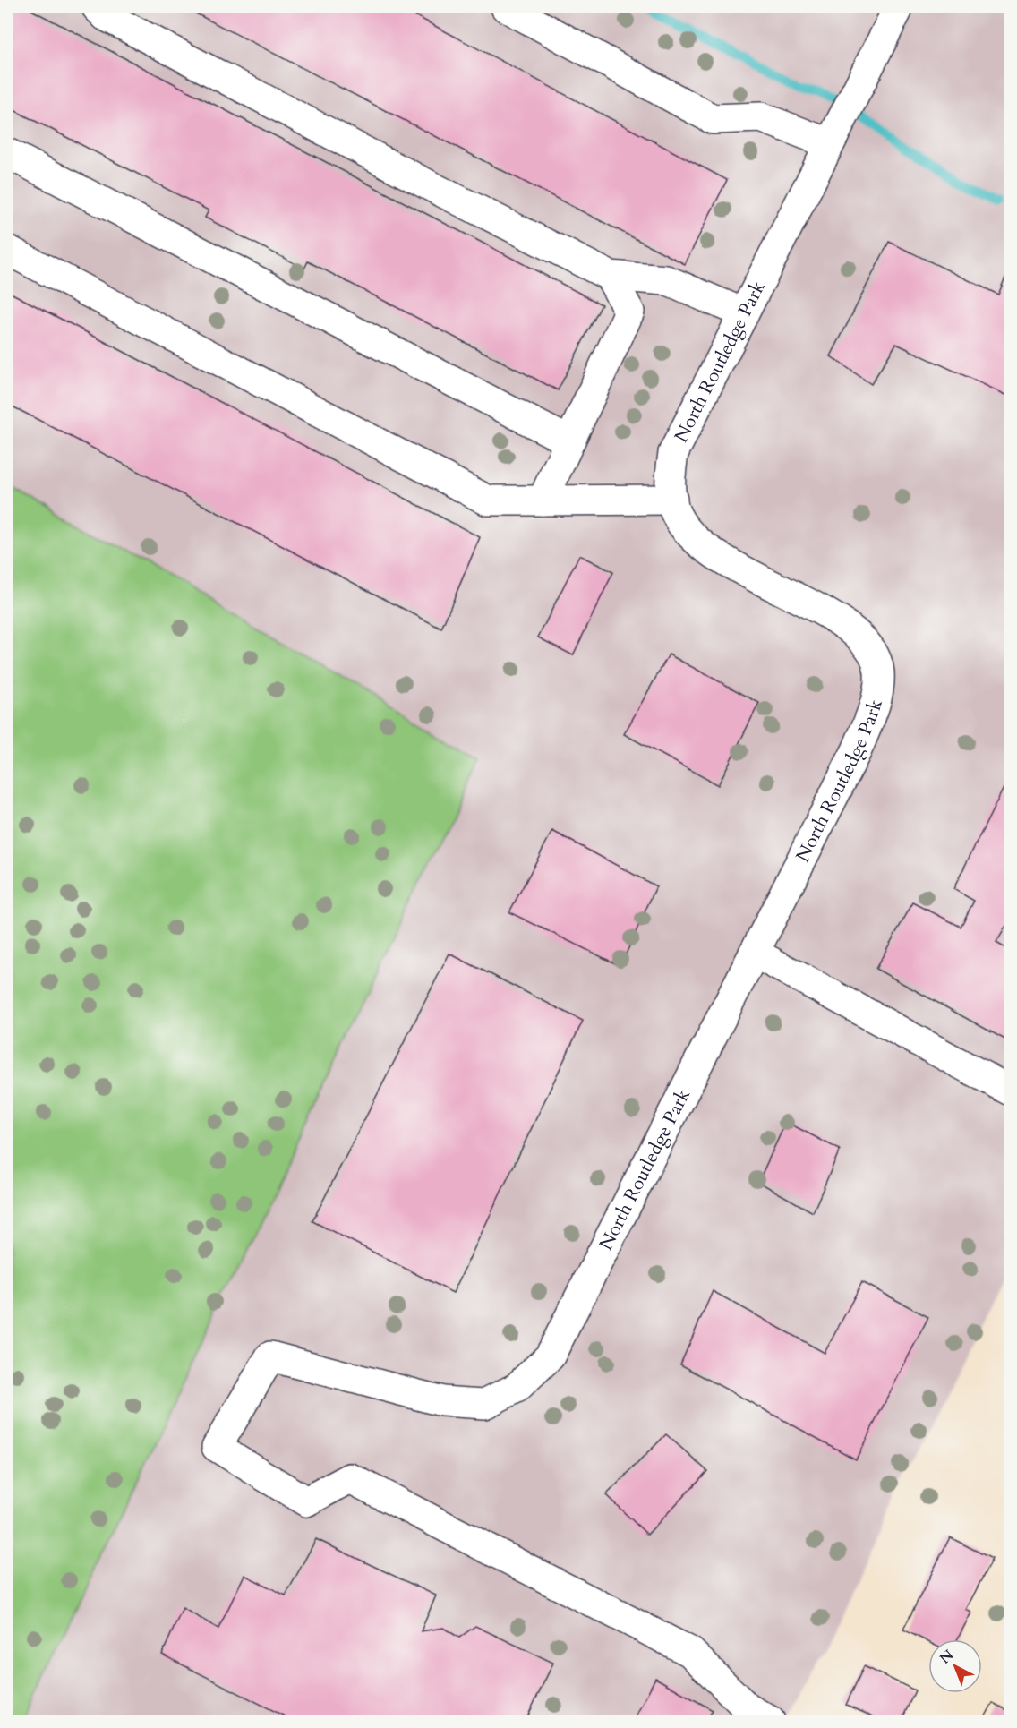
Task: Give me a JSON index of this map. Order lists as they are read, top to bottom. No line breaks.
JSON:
{"streets":{"street":["North Routledge Park"]},"north":"top left"}
